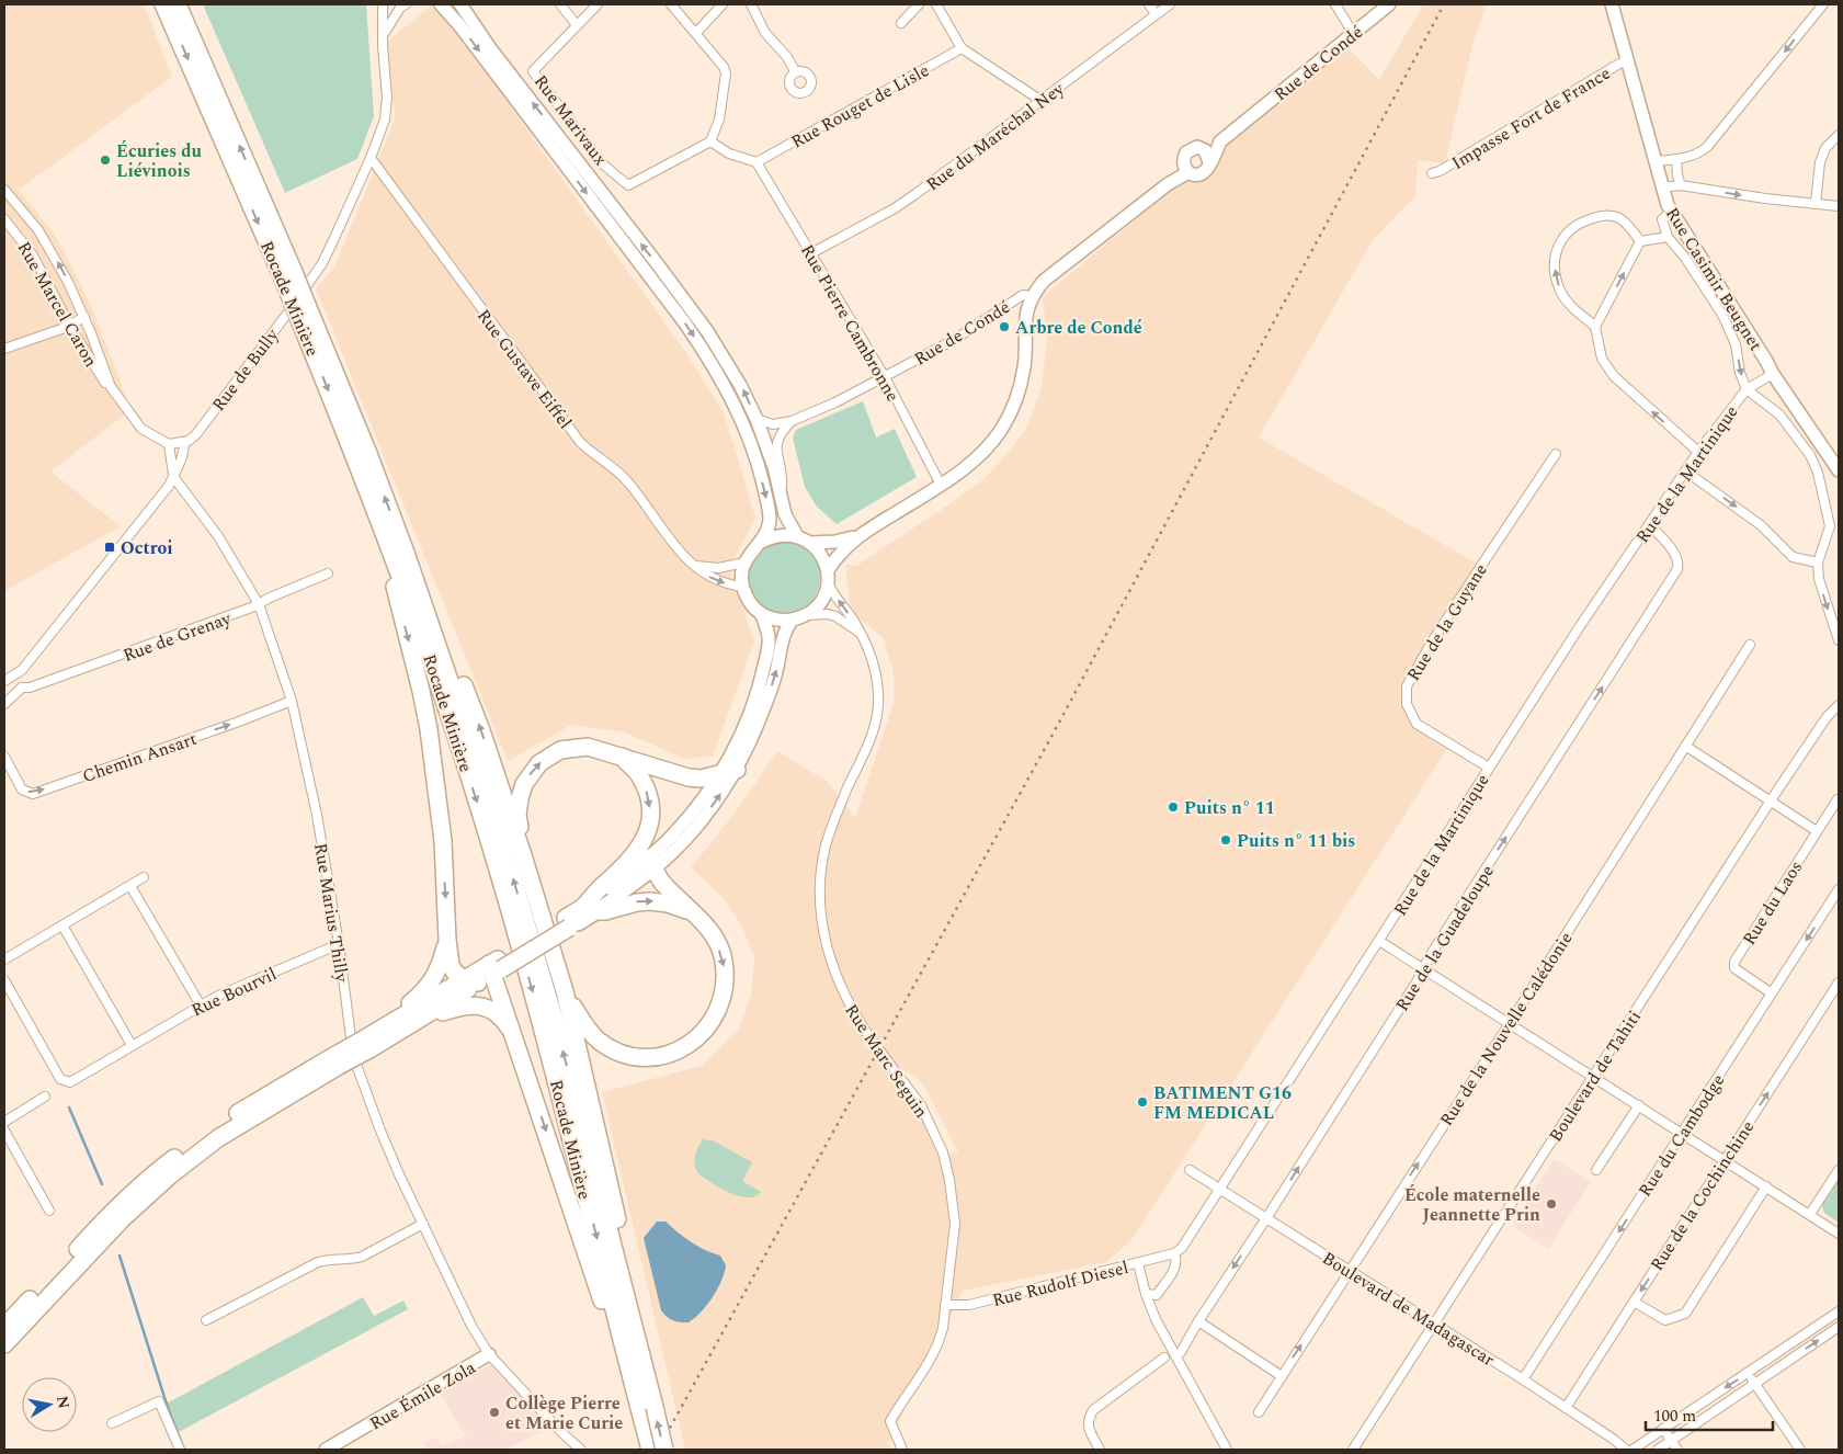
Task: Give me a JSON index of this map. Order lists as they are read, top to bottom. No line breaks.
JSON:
{"streets":{"highway":["Rocade Minière"],"main road":["Rue de Condé","Rue Casimir Beugnet","Rue Émile Zola"],"street":["Rue Rouget de Lisle","Impasse Fort de France","Rue Marivaux","Rue du Maréchal Ney","Rue Marcel Caron","Rue Pierre Cambronne","Rue Gustave Eiffel","Rue de Bully","Rue de la Martinique","Rue de la Guyane","Rue de Grenay","Chemin Ansart","Rue du Laos","Rue Marius Thilly","Rue de la Guadeloupe","Rue Bourvil","Rue de la Nouvelle Calédonie","Rue Marc Seguin","Boulevard de Tahiti","Rue du Cambodge","Rue de la Cochinchine","Rue Rudolf Diesel","Boulevard de Madagascar"]},"crossings":[["Rue de Condé","Rue Pierre Cambronne"],["Rue Rouget de Lisle","Rue Pierre Cambronne"],["Impasse Fort de France","Rue Casimir Beugnet"],["Rue du Maréchal Ney","Rue Pierre Cambronne"],["Rue Casimir Beugnet","Rue de la Martinique"],["Rue Gustave Eiffel","Rue de Bully"],["Rue Gustave Eiffel","Rue Marc Seguin"],["Rue de la Martinique","Rue de la Guyane"],["Rue de la Martinique","Rue de la Guadeloupe"],["Rue de la Martinique","Rue Rudolf Diesel"],["Rue de la Martinique","Boulevard de Madagascar"],["Rue de Grenay","Rue Marius Thilly"],["Chemin Ansart","Rue Marius Thilly"],["Rue du Laos","Rue du Cambodge"],["Rue Marius Thilly","Rue Bourvil"],["Rue Marius Thilly","Rue Émile Zola"],["Rue de la Guadeloupe","Boulevard de Madagascar"],["Rue de la Nouvelle Calédonie","Boulevard de Madagascar"],["Rue Marc Seguin","Rue Rudolf Diesel"],["Boulevard de Tahiti","Boulevard de Madagascar"],["Rue du Cambodge","Boulevard de Madagascar"],["Rue de la Cochinchine","Boulevard de Madagascar"]],"one_way":["Chemin Ansart","Rue de la Nouvelle Calédonie","Rue du Cambodge"],"places":{"other":["Écuries du Liévinois","Arbre de Condé","Puits n° 11","Puits n° 11 bis","BATIMENT G16 FM MEDICAL","École maternelle Jeannette Prin","Collège Pierre et Marie Curie"],"transit":["Octroi"]},"scale_bar":"100 m","north":"right"}
